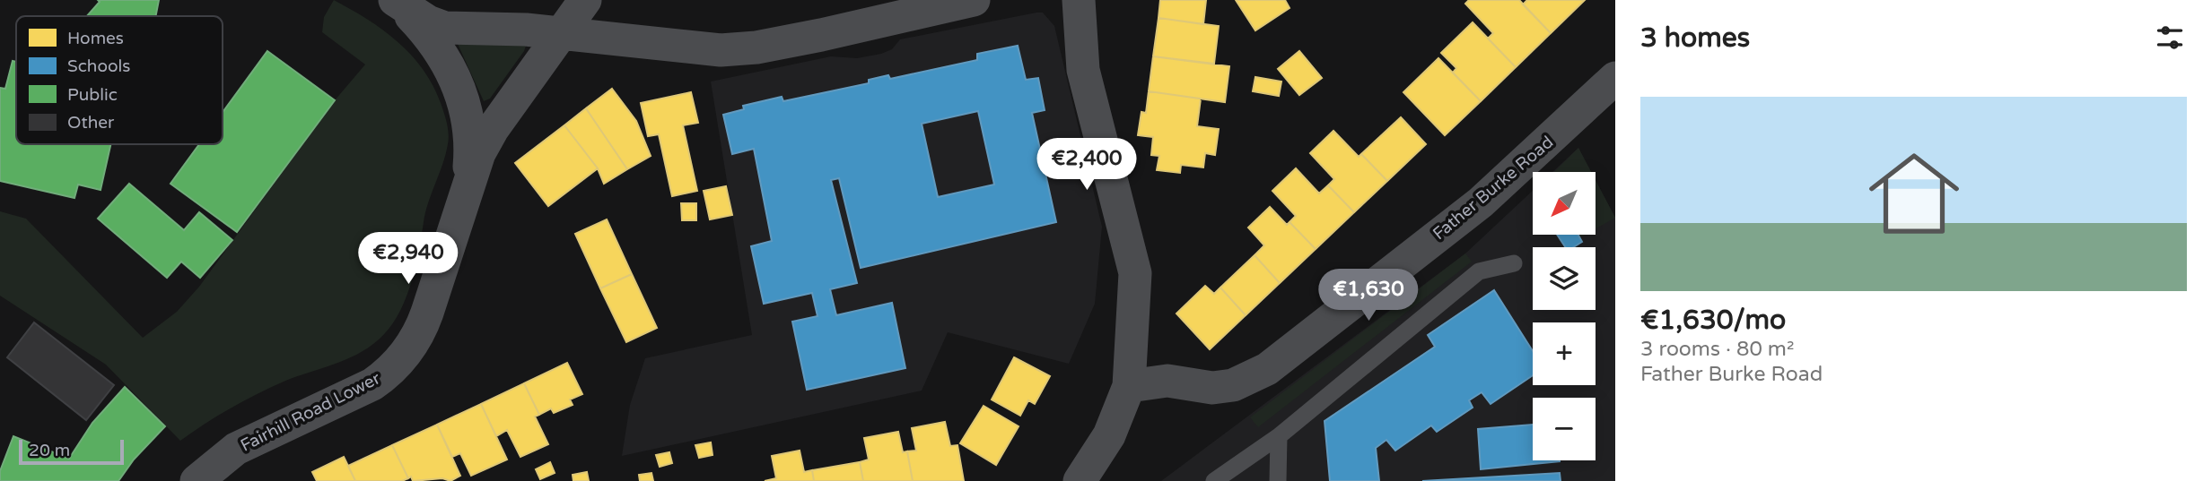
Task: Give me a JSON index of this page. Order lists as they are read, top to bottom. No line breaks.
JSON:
{"streets":{"street":["Father Burke Road","Fairhill Road Lower"]},"legend":["Homes","Schools","Public","Other"],"scale_bar":"20 m","north":"bottom left","page":{"heading":"3 homes","list":[{"name":"€1,630/mo","note":"3 rooms · 80 m² · Father Burke Road"}],"price":["€2,400","€2,940","€1,630"],"map_buttons":["+","−"],"scale":"20 m"}}
